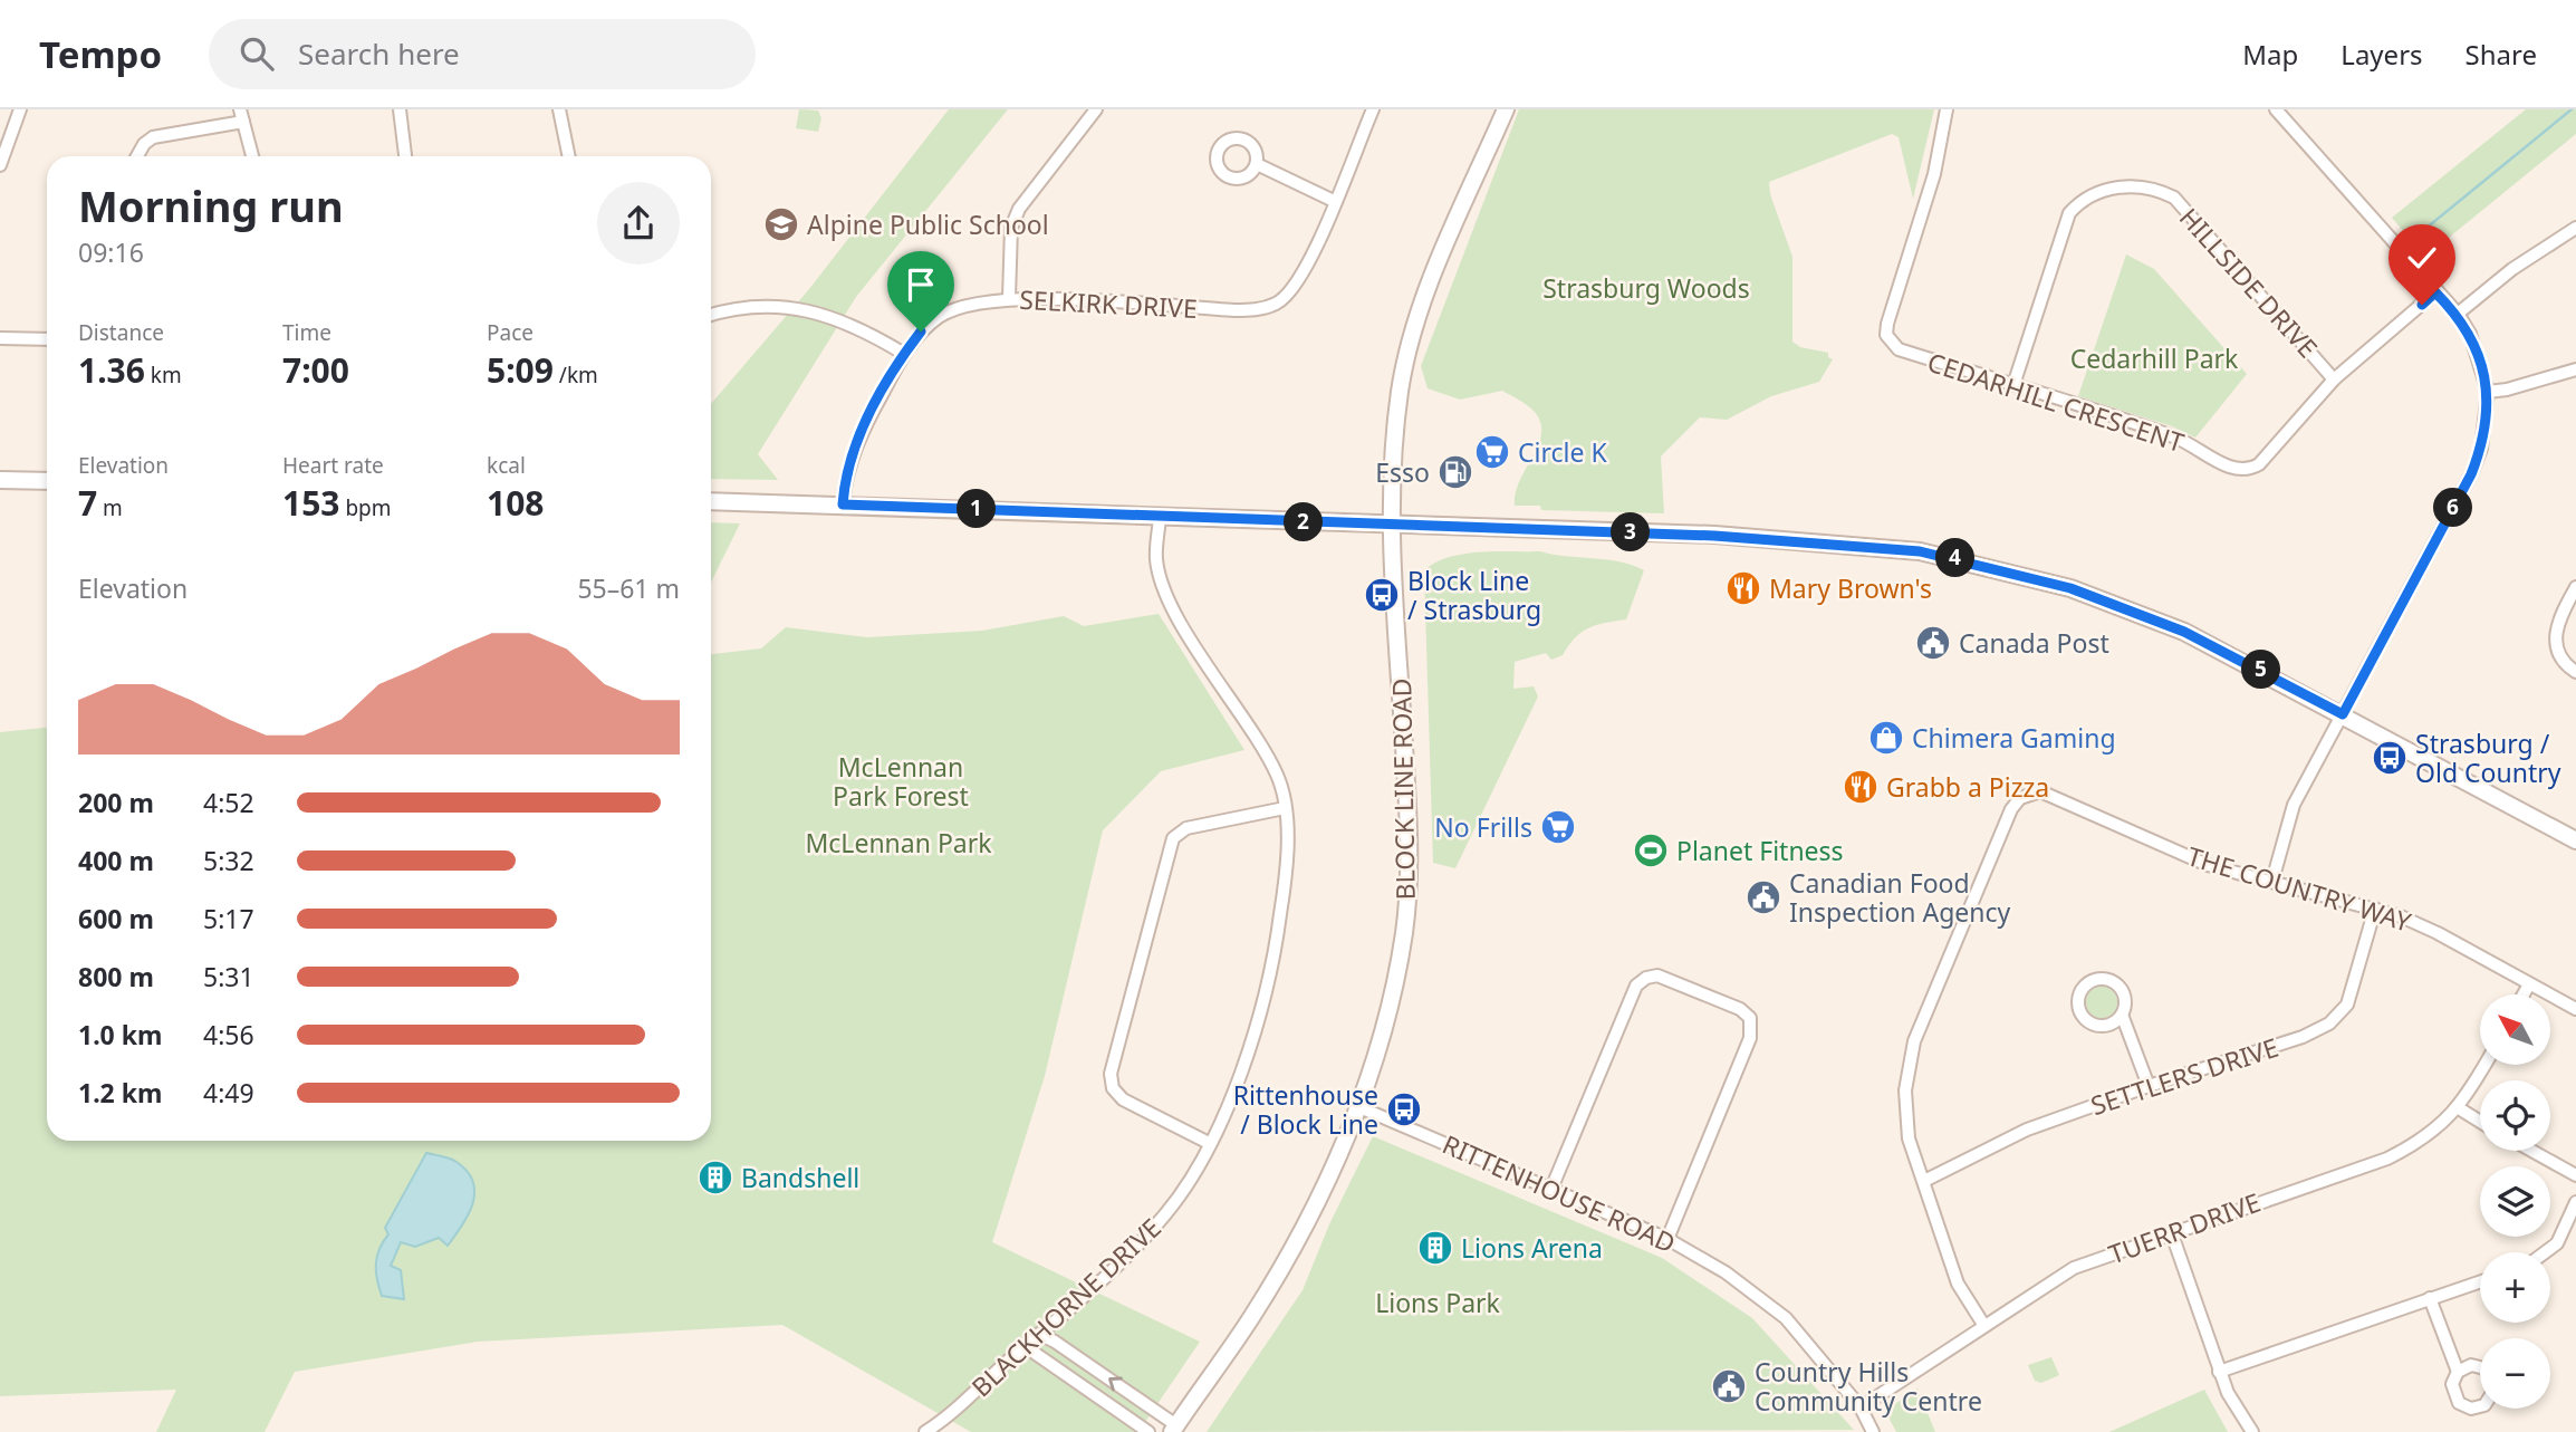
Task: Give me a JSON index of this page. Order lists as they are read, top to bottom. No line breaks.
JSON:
{"streets":{"street":["HILLSIDE DRIVE","SELKIRK DRIVE","CEDARHILL CRESCENT","BLOCK LINE ROAD","THE COUNTRY WAY","SETTLERS DRIVE","RITTENHOUSE ROAD","TUERR DRIVE","BLACKHORNE DRIVE"]},"crossings":[["HILLSIDE DRIVE","CEDARHILL CRESCENT"],["BLOCK LINE ROAD","RITTENHOUSE ROAD"],["THE COUNTRY WAY","SETTLERS DRIVE"],["THE COUNTRY WAY","TUERR DRIVE"],["RITTENHOUSE ROAD","TUERR DRIVE"]],"parks":["Strasburg Woods","Cedarhill Park","McLennan Park Forest","McLennan Park","Lions Park"],"places":{"school or university":["Alpine Public School"],"supermarket":["Circle K","No Frills"],"fuel station":["Esso"],"restaurant":["Mary Brown's","Grabb a Pizza"],"bus stop":["Block Line / Strasburg","Strasburg / Old Country","Rittenhouse / Block Line"],"public building":["Canada Post","Canadian Food Inspection Agency","Country Hills Community Centre"],"shop":["Chimera Gaming"],"sports":["Planet Fitness"],"building":["Bandshell","Lions Arena"]},"north":"top left","page":{"header":"Tempo","search":"Search here","nav":["Map","Layers","Share"],"heading":["Morning run","09:16"],"stats":[["Distance","1.36 km"],["Time","7:00"],["Pace","5:09 /km"],["Elevation","7 m"],["Heart rate","153 bpm"],["kcal","108"]],"pins":["6","1","2","3","4","5"],"chart":["Elevation","55–61 m"],"list":[{"name":"200 m","note":"4:52"},{"name":"400 m","note":"5:32"},{"name":"600 m","note":"5:17"},{"name":"800 m","note":"5:31"},{"name":"1.0 km","note":"4:56"},{"name":"1.2 km","note":"4:49"}],"map_buttons":["+","−"]}}
